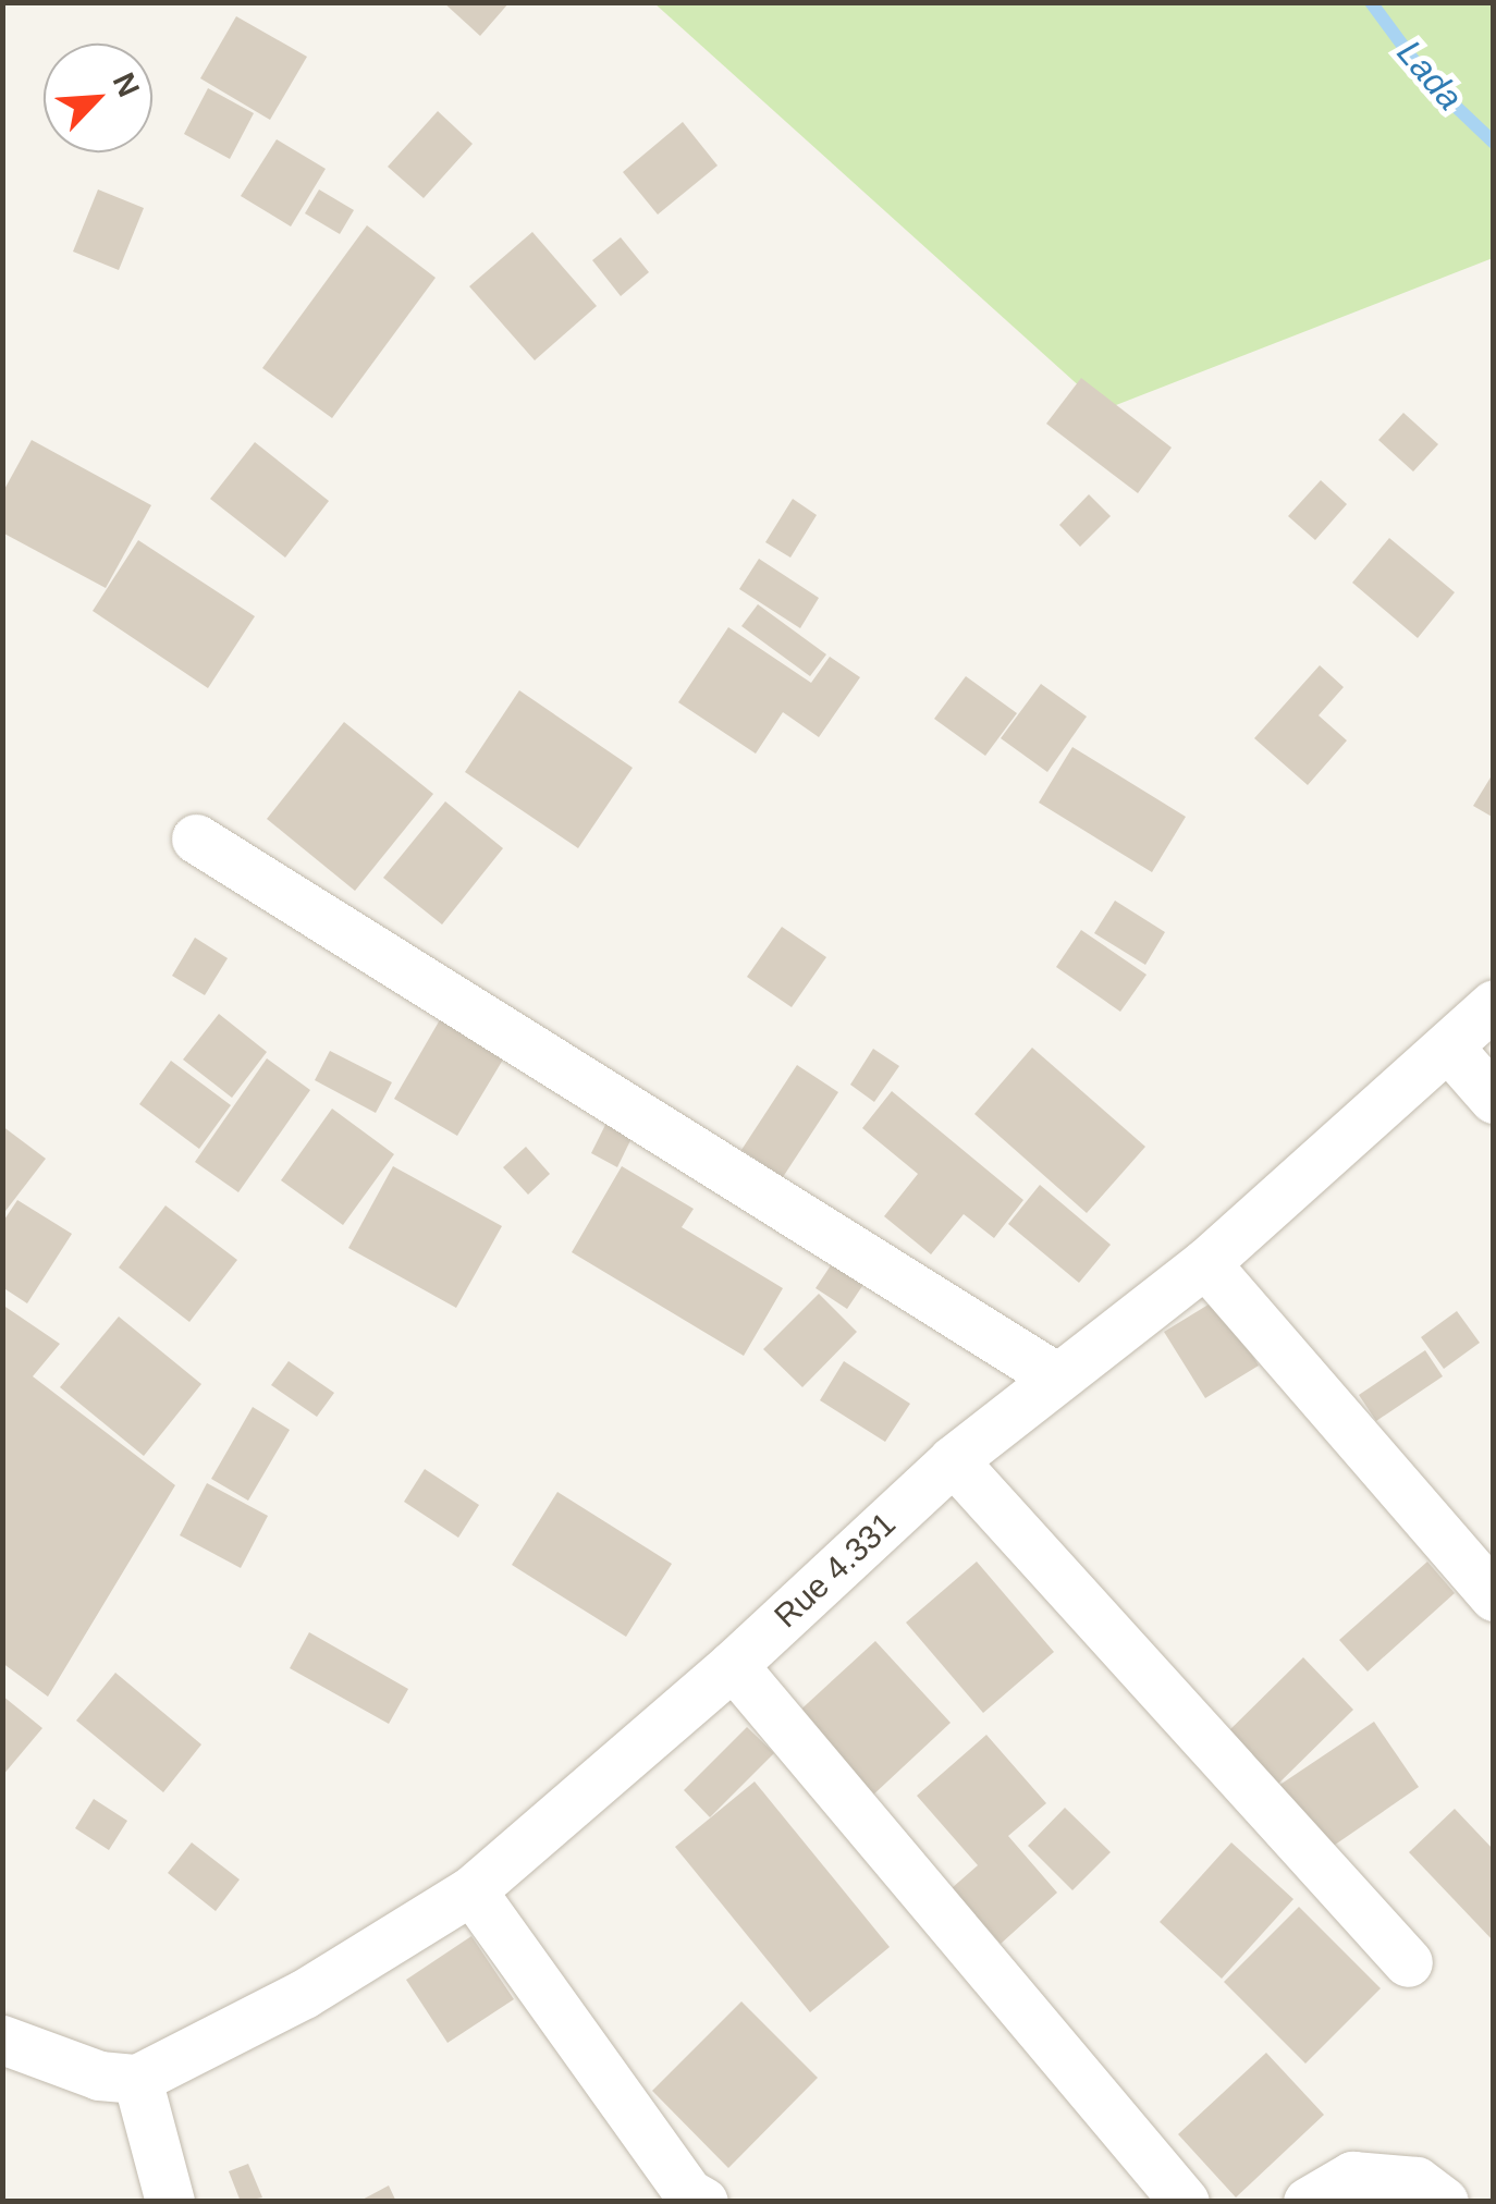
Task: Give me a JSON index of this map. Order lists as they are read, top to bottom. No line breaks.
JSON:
{"streets":{"street":["Rue 4.331"]},"water":["Lada"],"north":"top right"}
